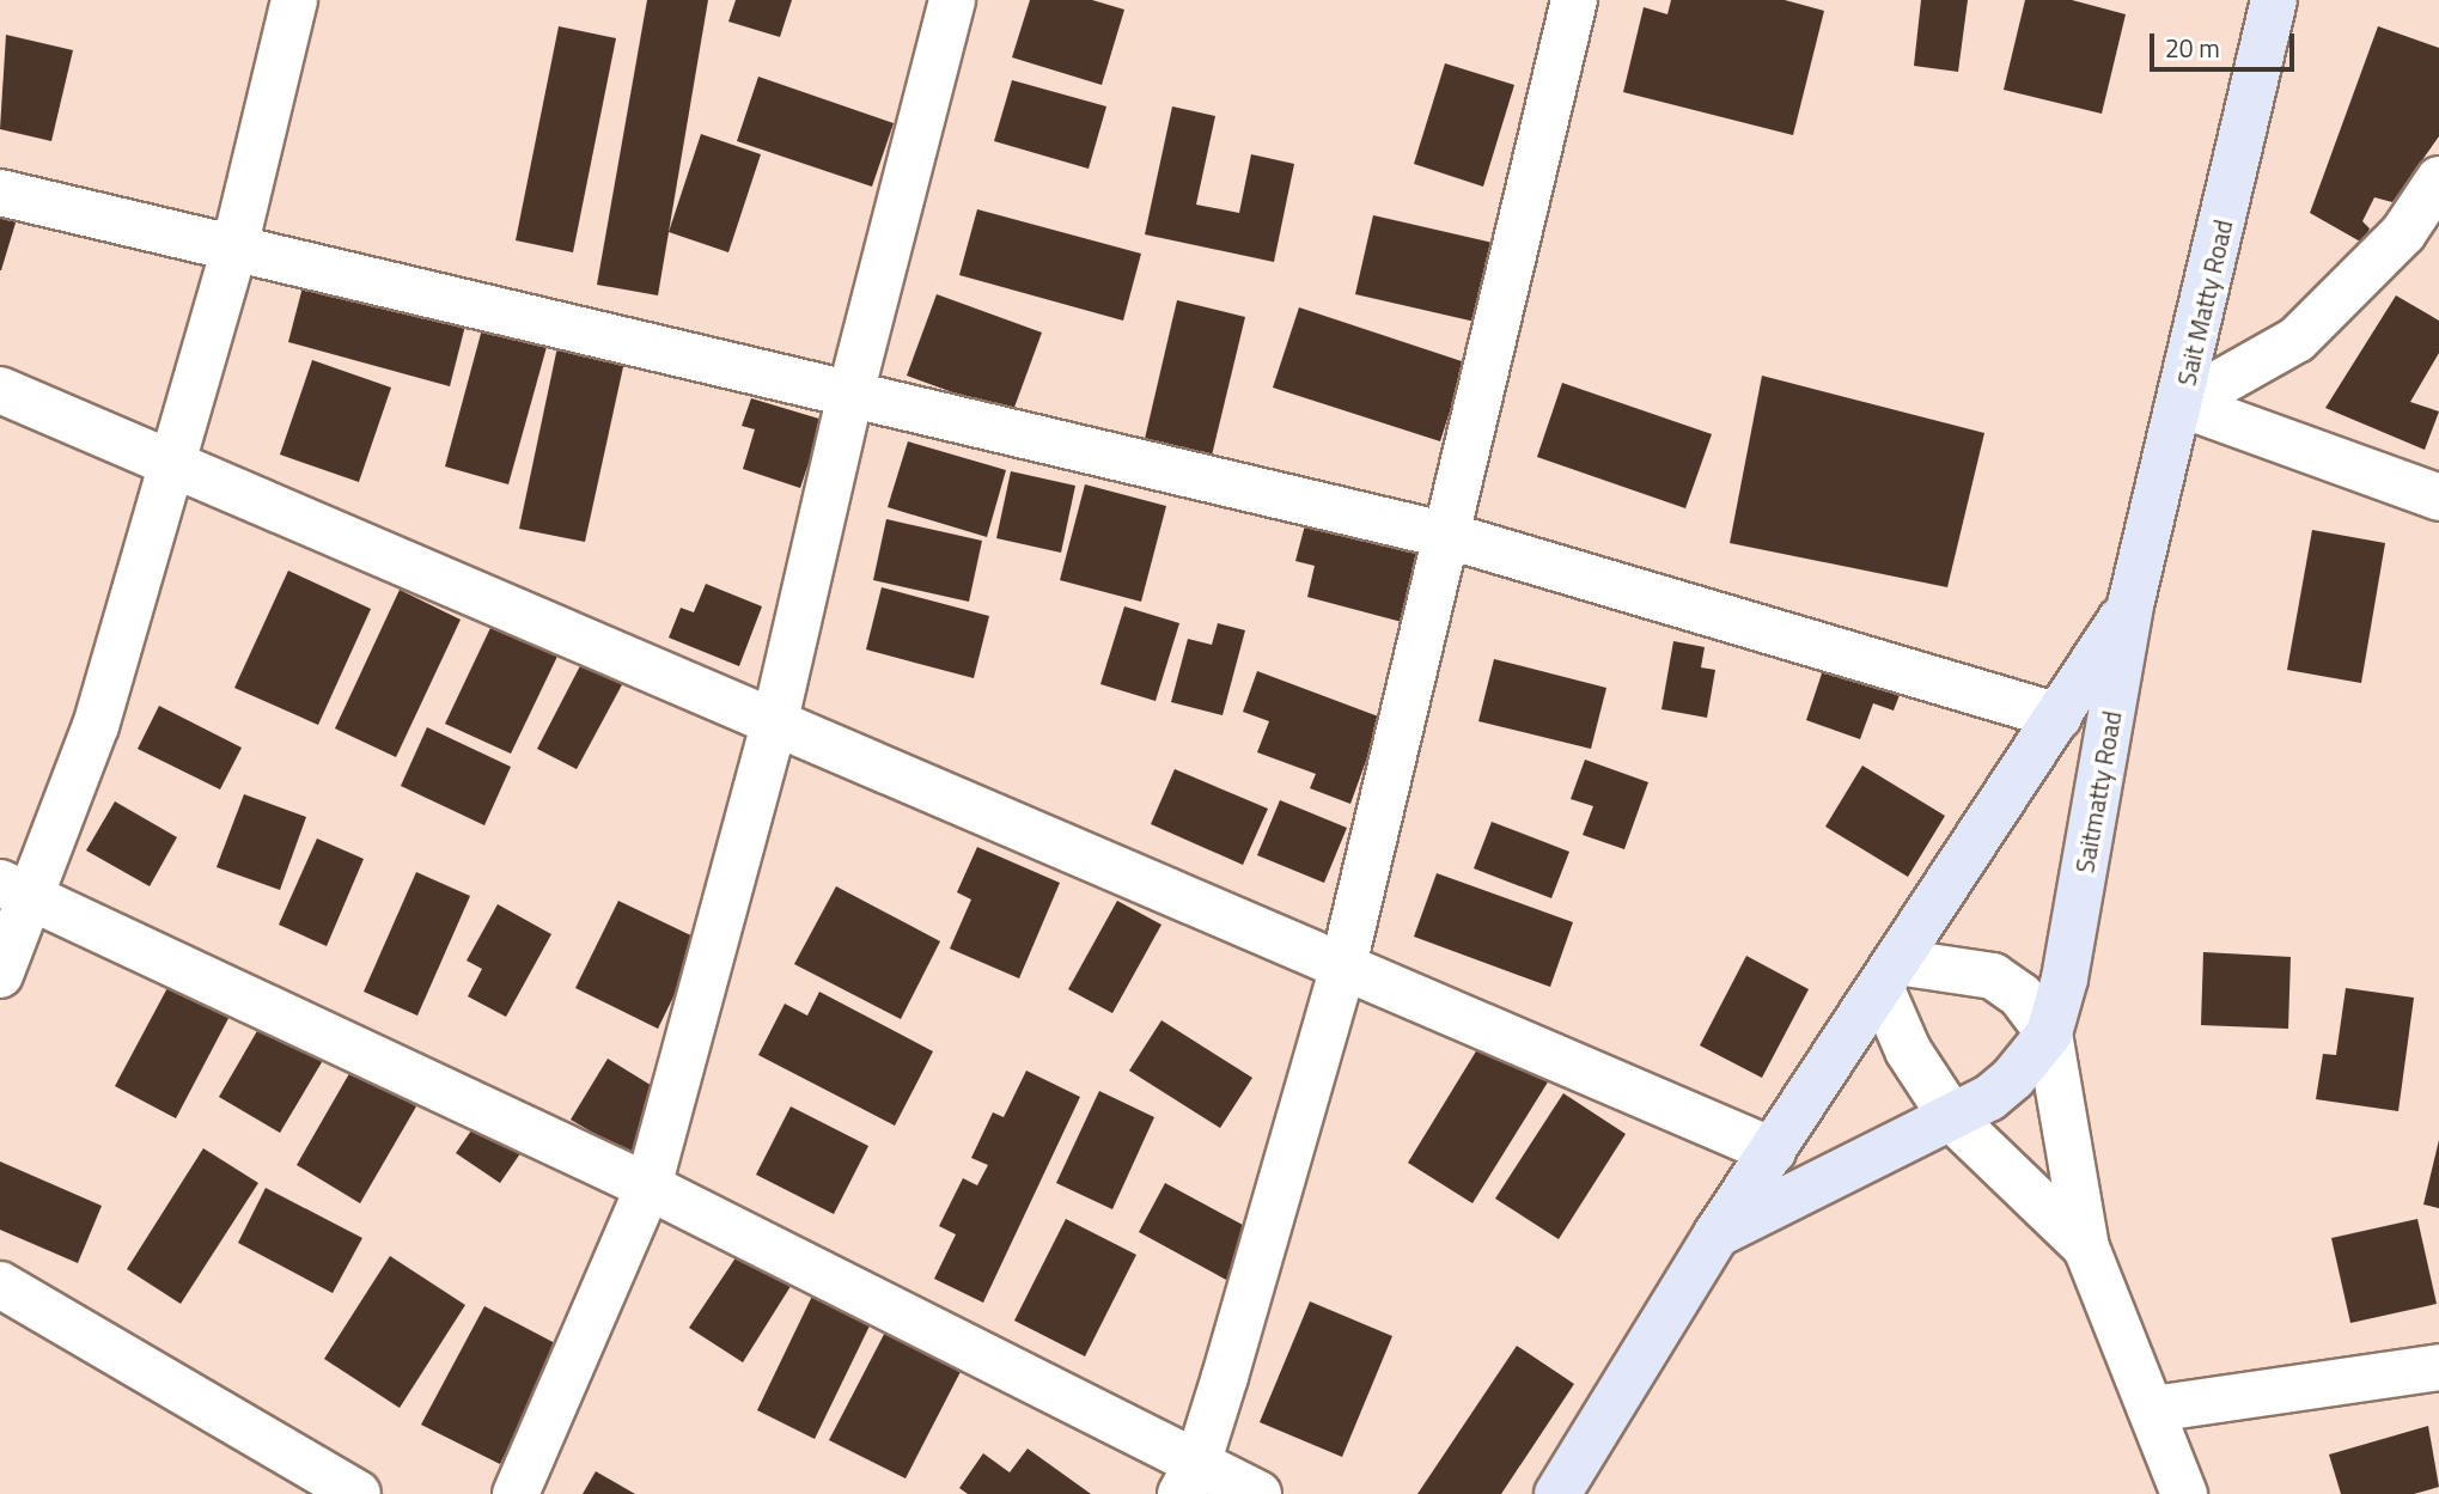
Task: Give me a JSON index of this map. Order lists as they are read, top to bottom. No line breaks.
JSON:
{"streets":{"street":["Sait Matty Road","Saitmatty Road"]},"crossings":[["Sait Matty Road","Saitmatty Road"]],"scale_bar":"20 m"}
